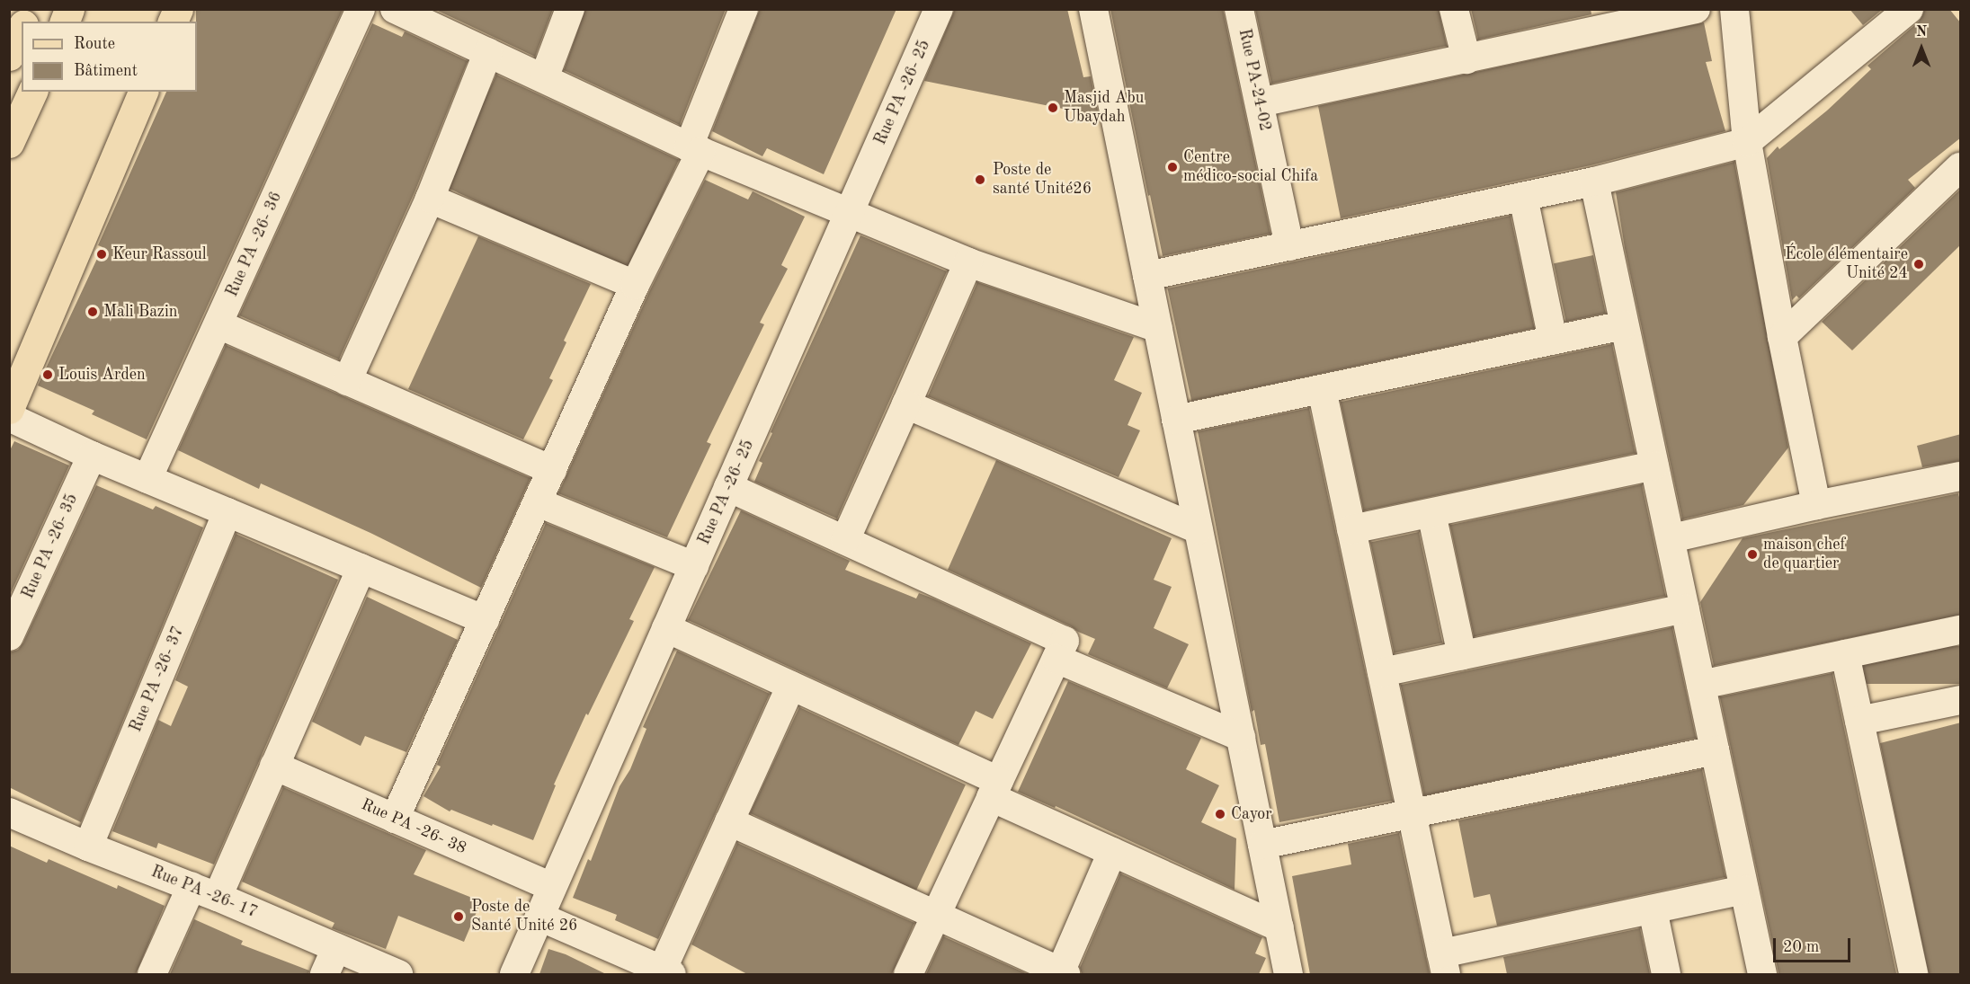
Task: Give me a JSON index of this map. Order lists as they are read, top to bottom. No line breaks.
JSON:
{"streets":{"street":["Rue PA-24-02","Rue PA -26- 25","Rue PA -26- 36","Rue PA -26- 35","Rue PA -26- 37","Rue PA -26- 38","Rue PA -26- 17"]},"crossings":[["Rue PA -26- 25","Rue PA -26- 38"],["Rue PA -26- 37","Rue PA -26- 17"]],"places":["Masjid Abu Ubaydah","Centre médico-social Chifa","Poste de santé Unité26","Keur Rassoul","École élémentaire Unité 24","Mali Bazin","Louis Arden","maison chef de quartier","Cayor","Poste de Santé Unité 26"],"legend":["Route","Bâtiment"],"scale_bar":"20 m","north":"top"}
